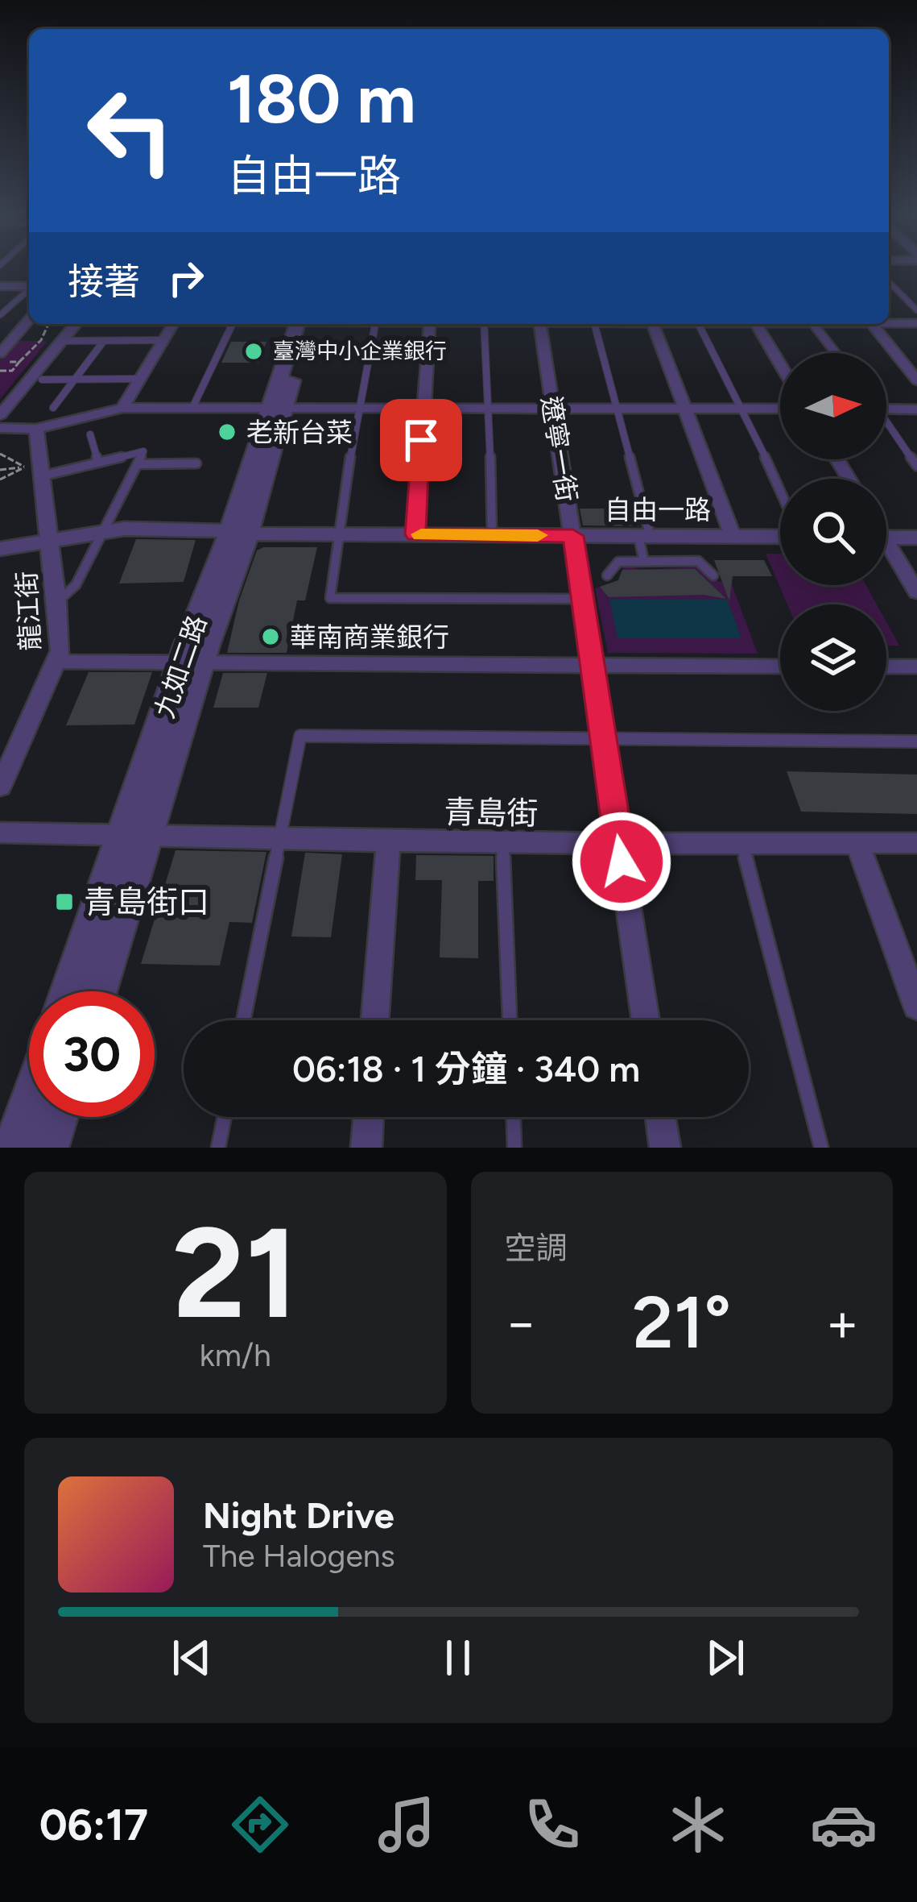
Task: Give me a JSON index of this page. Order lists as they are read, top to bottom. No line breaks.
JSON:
{"streets":{"street":["遼寧一街","自由一路","龍江街","九如二路","青島街"]},"crossings":[["遼寧一街","自由一路"],["遼寧一街","龍江街"],["遼寧一街","青島街"],["自由一路","龍江街"],["自由一路","九如二路"],["龍江街","九如二路"],["九如二路","青島街"]],"places":{"other":["臺灣中小企業銀行","老新台菜","華南商業銀行"],"transit":["青島街口"]},"north":"right","page":{"turn":["180 m","自由一路"],"then":"接著","limit":"30","trip":"06:18 · 1 分鐘 · 340 m","tile":[["21","km/h"],"空調"],"heat":["−","21°","+"],"song":["Night Drive","The Halogens"],"tabs":"06:17"}}
